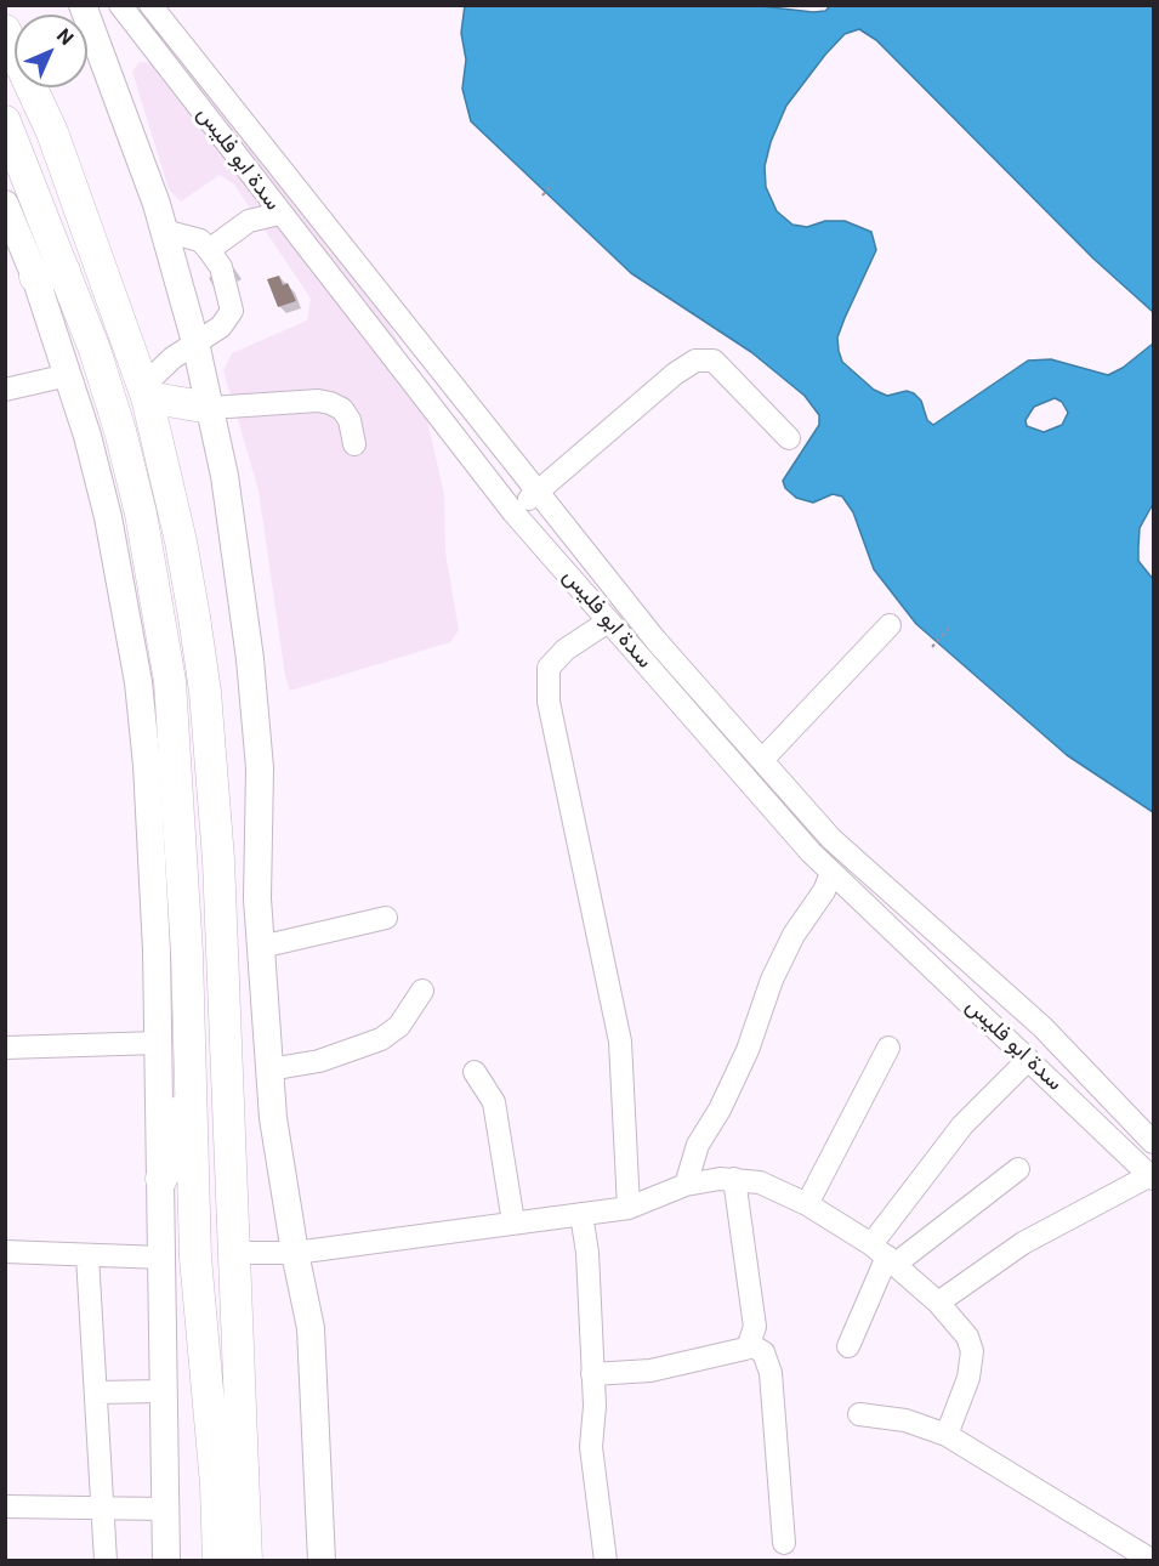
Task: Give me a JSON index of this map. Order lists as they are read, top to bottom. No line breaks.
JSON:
{"streets":{"street":["سدة ابو فليس"]},"north":"top right"}
